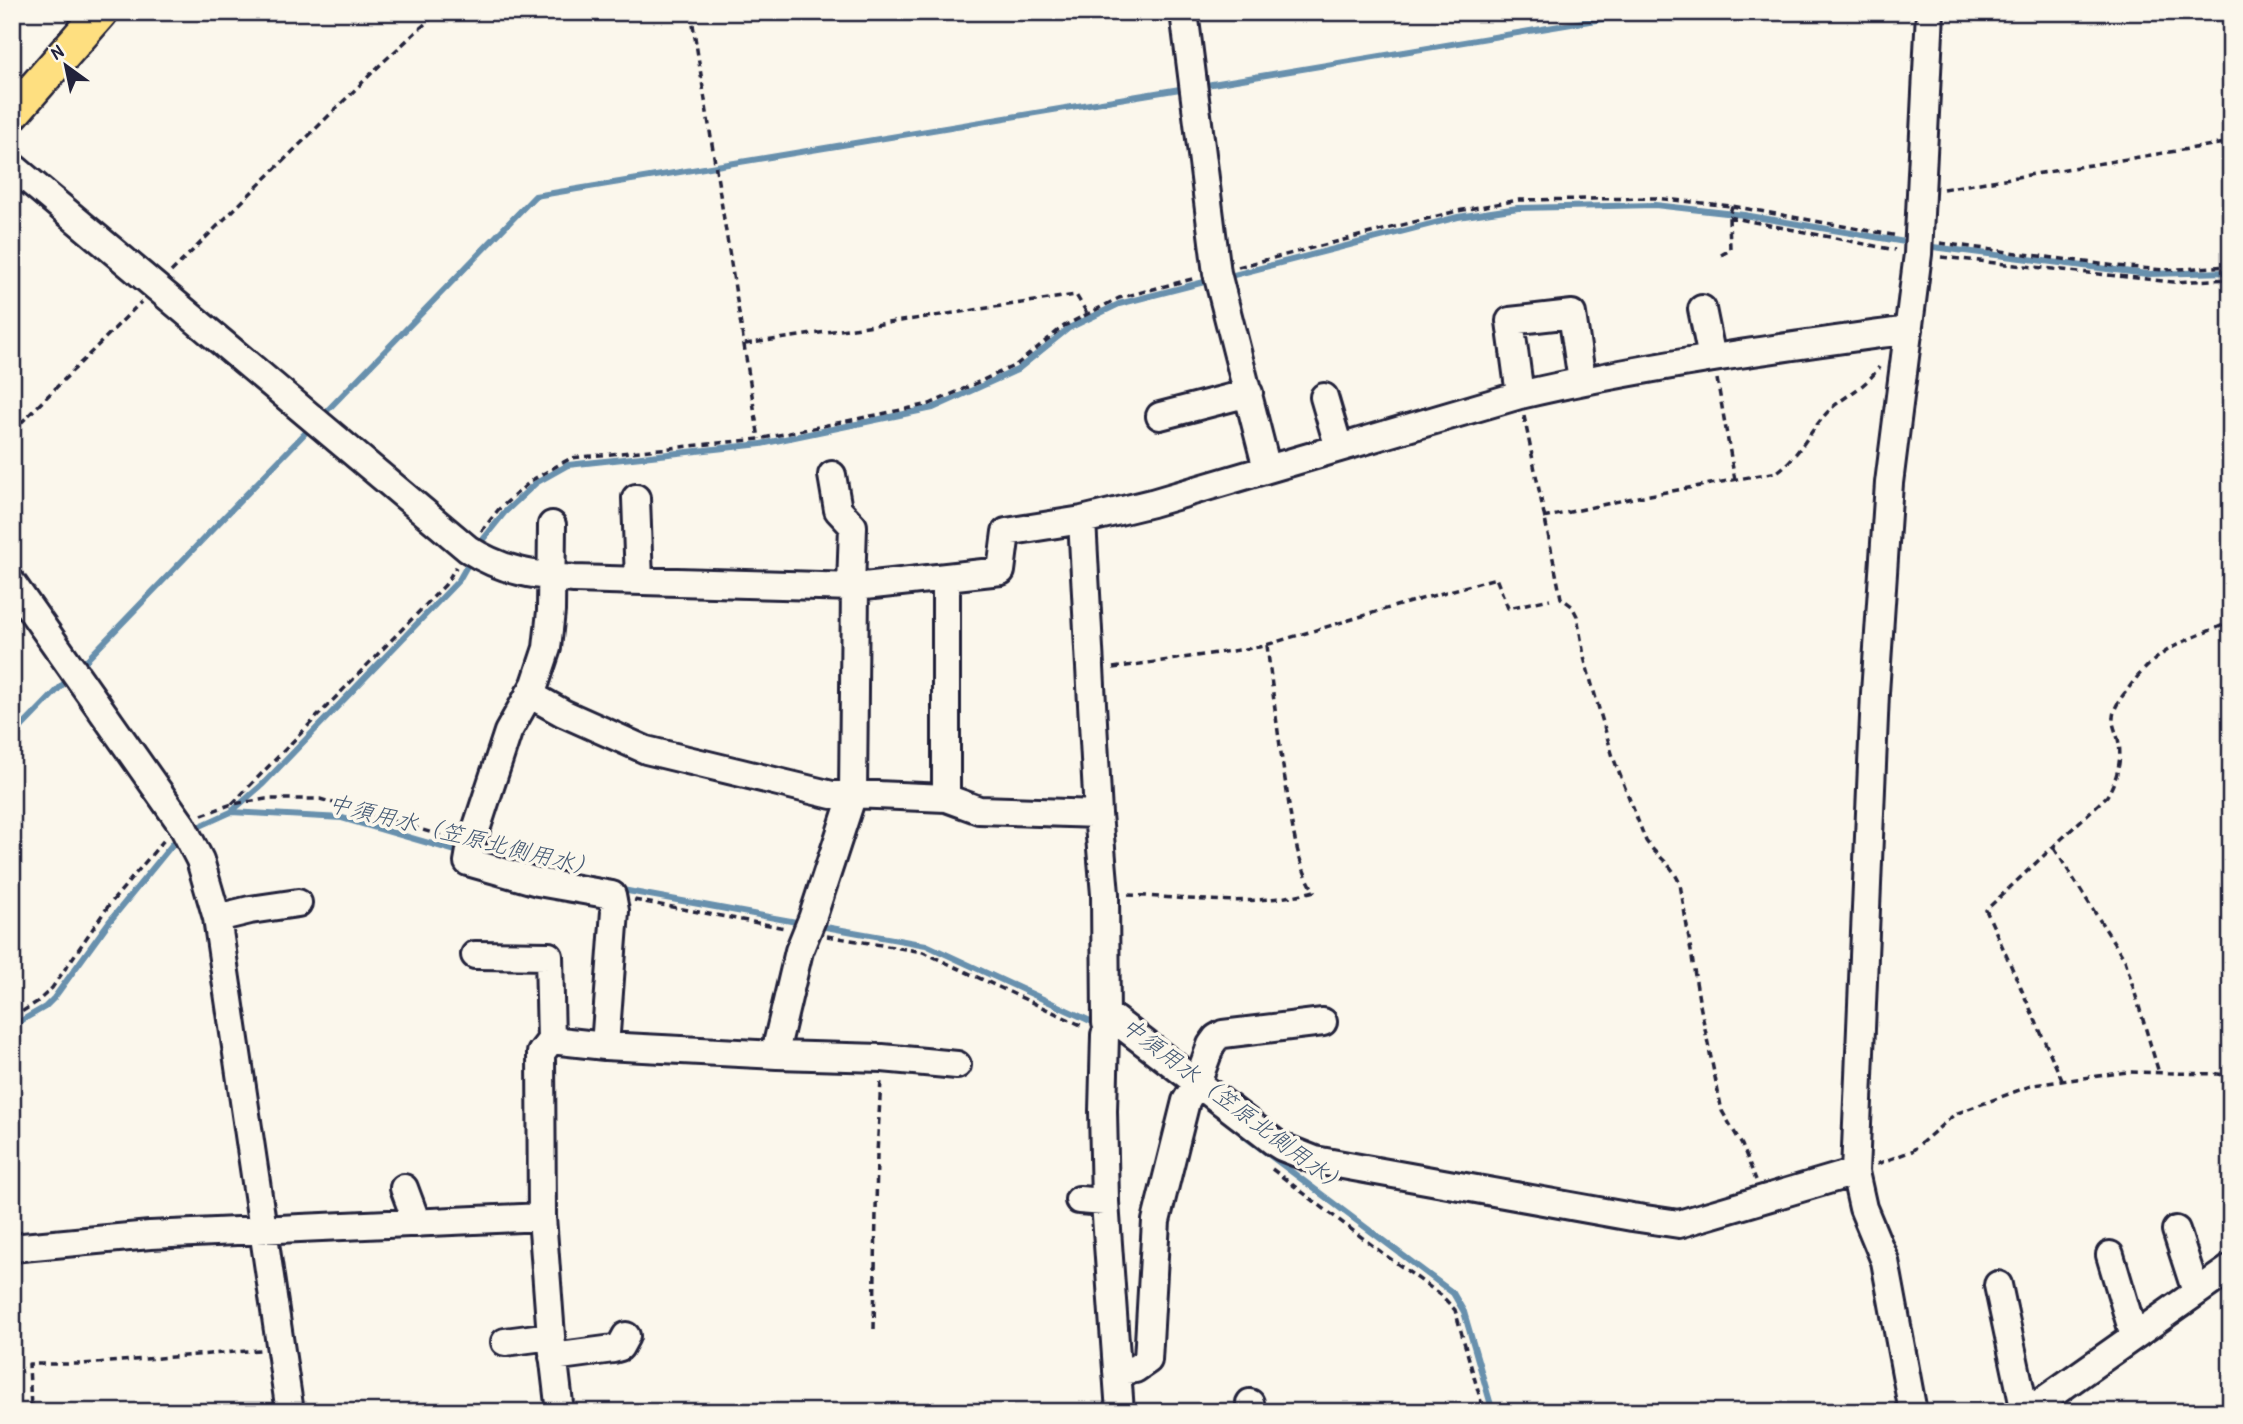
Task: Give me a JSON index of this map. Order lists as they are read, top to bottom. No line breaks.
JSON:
{"water":["中須用水（笠原北側用水）"],"north":"top left"}
